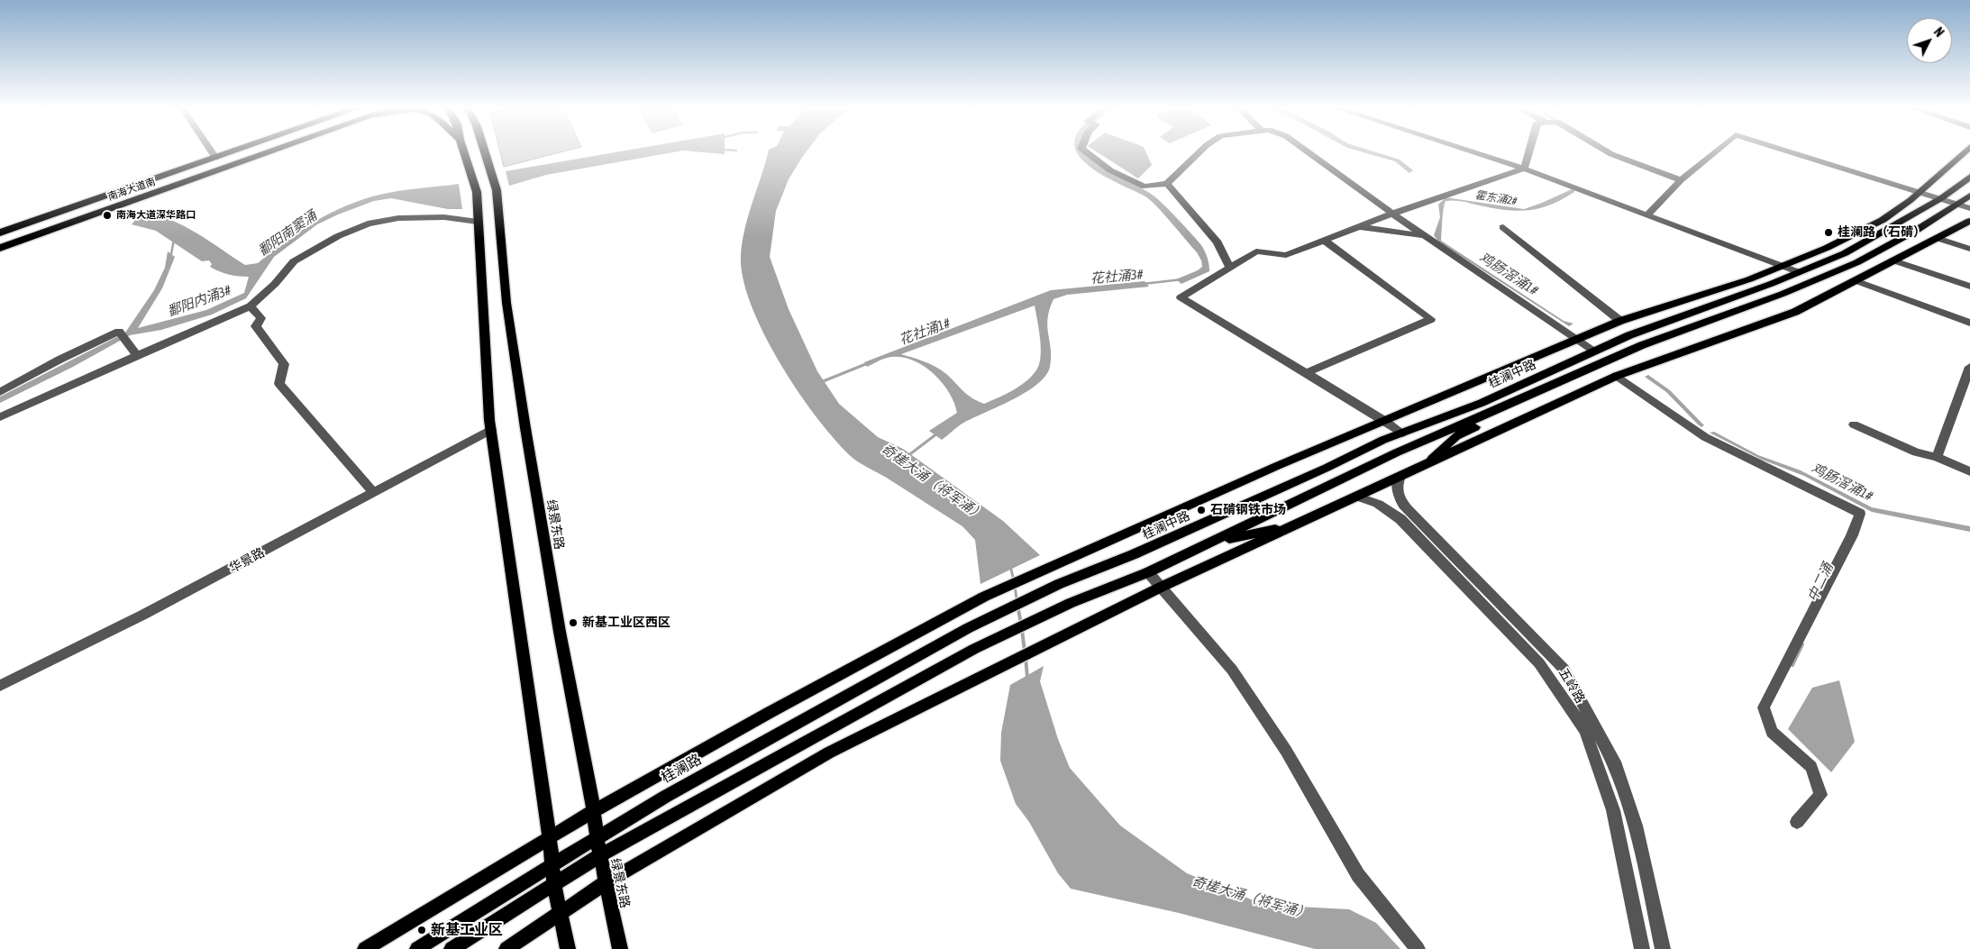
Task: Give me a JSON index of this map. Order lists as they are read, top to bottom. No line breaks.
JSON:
{"streets":{"highway":["南海大道南"],"main road":["桂澜中路","绿景东路","桂澜路"],"street":["华景路","五岭路"]},"crossings":[["桂澜中路","桂澜路"],["绿景东路","桂澜路"]],"water":["霍东涌2#","鄱阳南窦涌","鸡肠滘涌1#","花社涌3#","鄱阳内涌3#","花社涌1#","奇槎大涌（将军涌）","中二涌"],"places":["南海大道深华路口","桂澜路（石𬒔）","石𬒔钢铁市场","新基工业区西区","新基工业区"],"north":"top right"}
